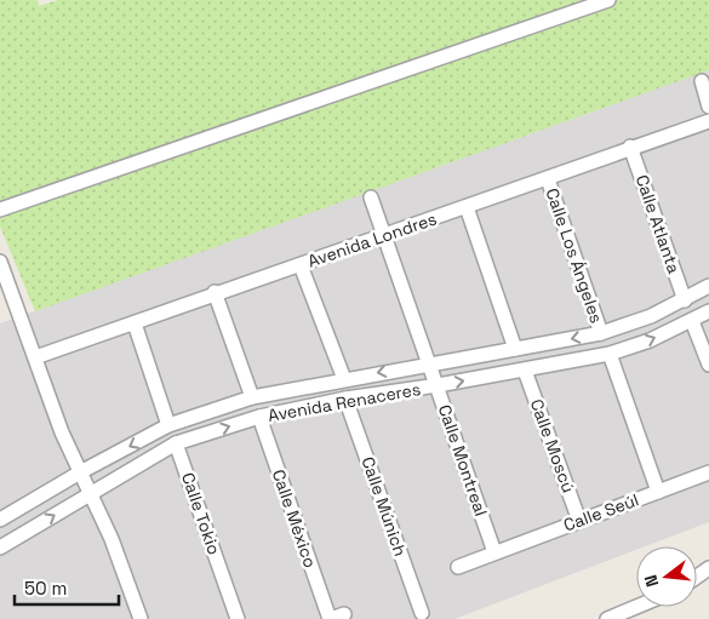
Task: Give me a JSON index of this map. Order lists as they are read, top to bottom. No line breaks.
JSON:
{"streets":{"street":["Calle Atlanta","Avenida Londres","Calle Los Ángeles","Avenida Renaceres","Calle Moscú","Calle Montreal","Calle Múnich","Calle Seúl","Calle Tokio","Calle México"]},"crossings":[["Calle Atlanta","Avenida Londres"],["Calle Atlanta","Avenida Renaceres"],["Avenida Londres","Calle Los Ángeles"],["Avenida Londres","Calle Montreal"],["Calle Los Ángeles","Avenida Renaceres"],["Avenida Renaceres","Calle Moscú"],["Avenida Renaceres","Calle Montreal"],["Avenida Renaceres","Calle Múnich"],["Avenida Renaceres","Calle Tokio"],["Avenida Renaceres","Calle México"],["Calle Moscú","Calle Seúl"],["Calle Montreal","Calle Seúl"]],"scale_bar":"50 m","north":"left"}
